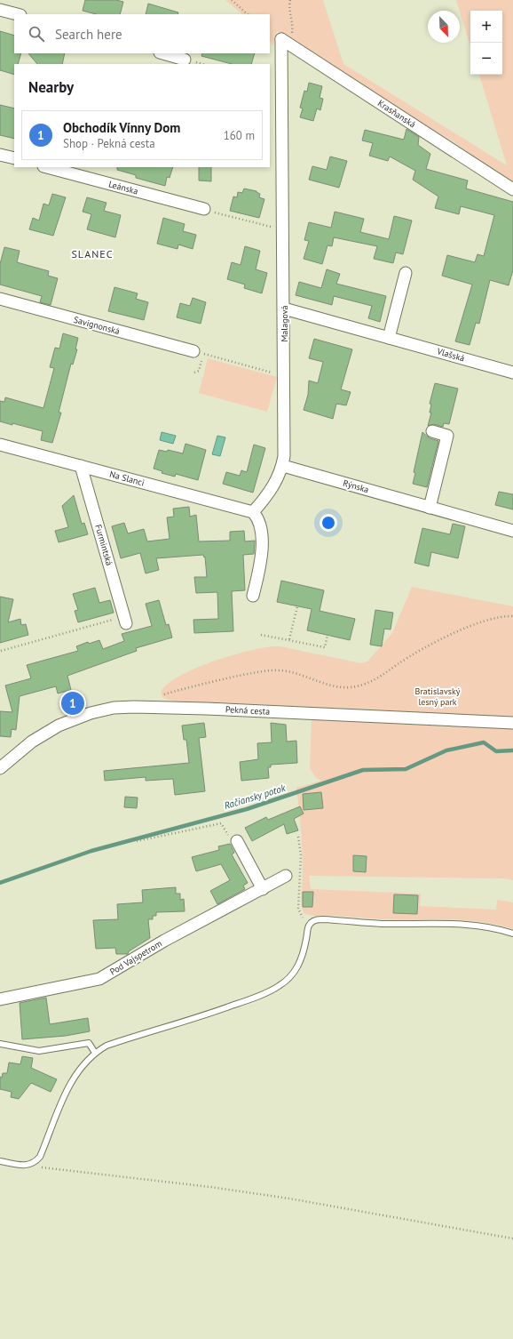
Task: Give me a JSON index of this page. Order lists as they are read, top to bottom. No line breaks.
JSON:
{"streets":{"street":["Krasňanská","Leánska","Malagová","Savignonská","Vlašská","Na Slanci","Rýnska","Furmintská","Pekná cesta","Pod Vajspetrom"]},"crossings":[["Krasňanská","Malagová"],["Malagová","Vlašská"],["Malagová","Na Slanci"],["Malagová","Rýnska"],["Na Slanci","Furmintská"]],"districts":["SLANEC"],"water":["Račiansky potok"],"parks":["Bratislavský lesný park"],"north":"bottom right","page":{"map_buttons":["+","−"],"search":"Search here","heading":"Nearby","list":[{"mark":"1","name":"Obchodík Vínny Dom","note":"Shop · Pekná cesta","value":"160 m"}],"pins":"1"}}
